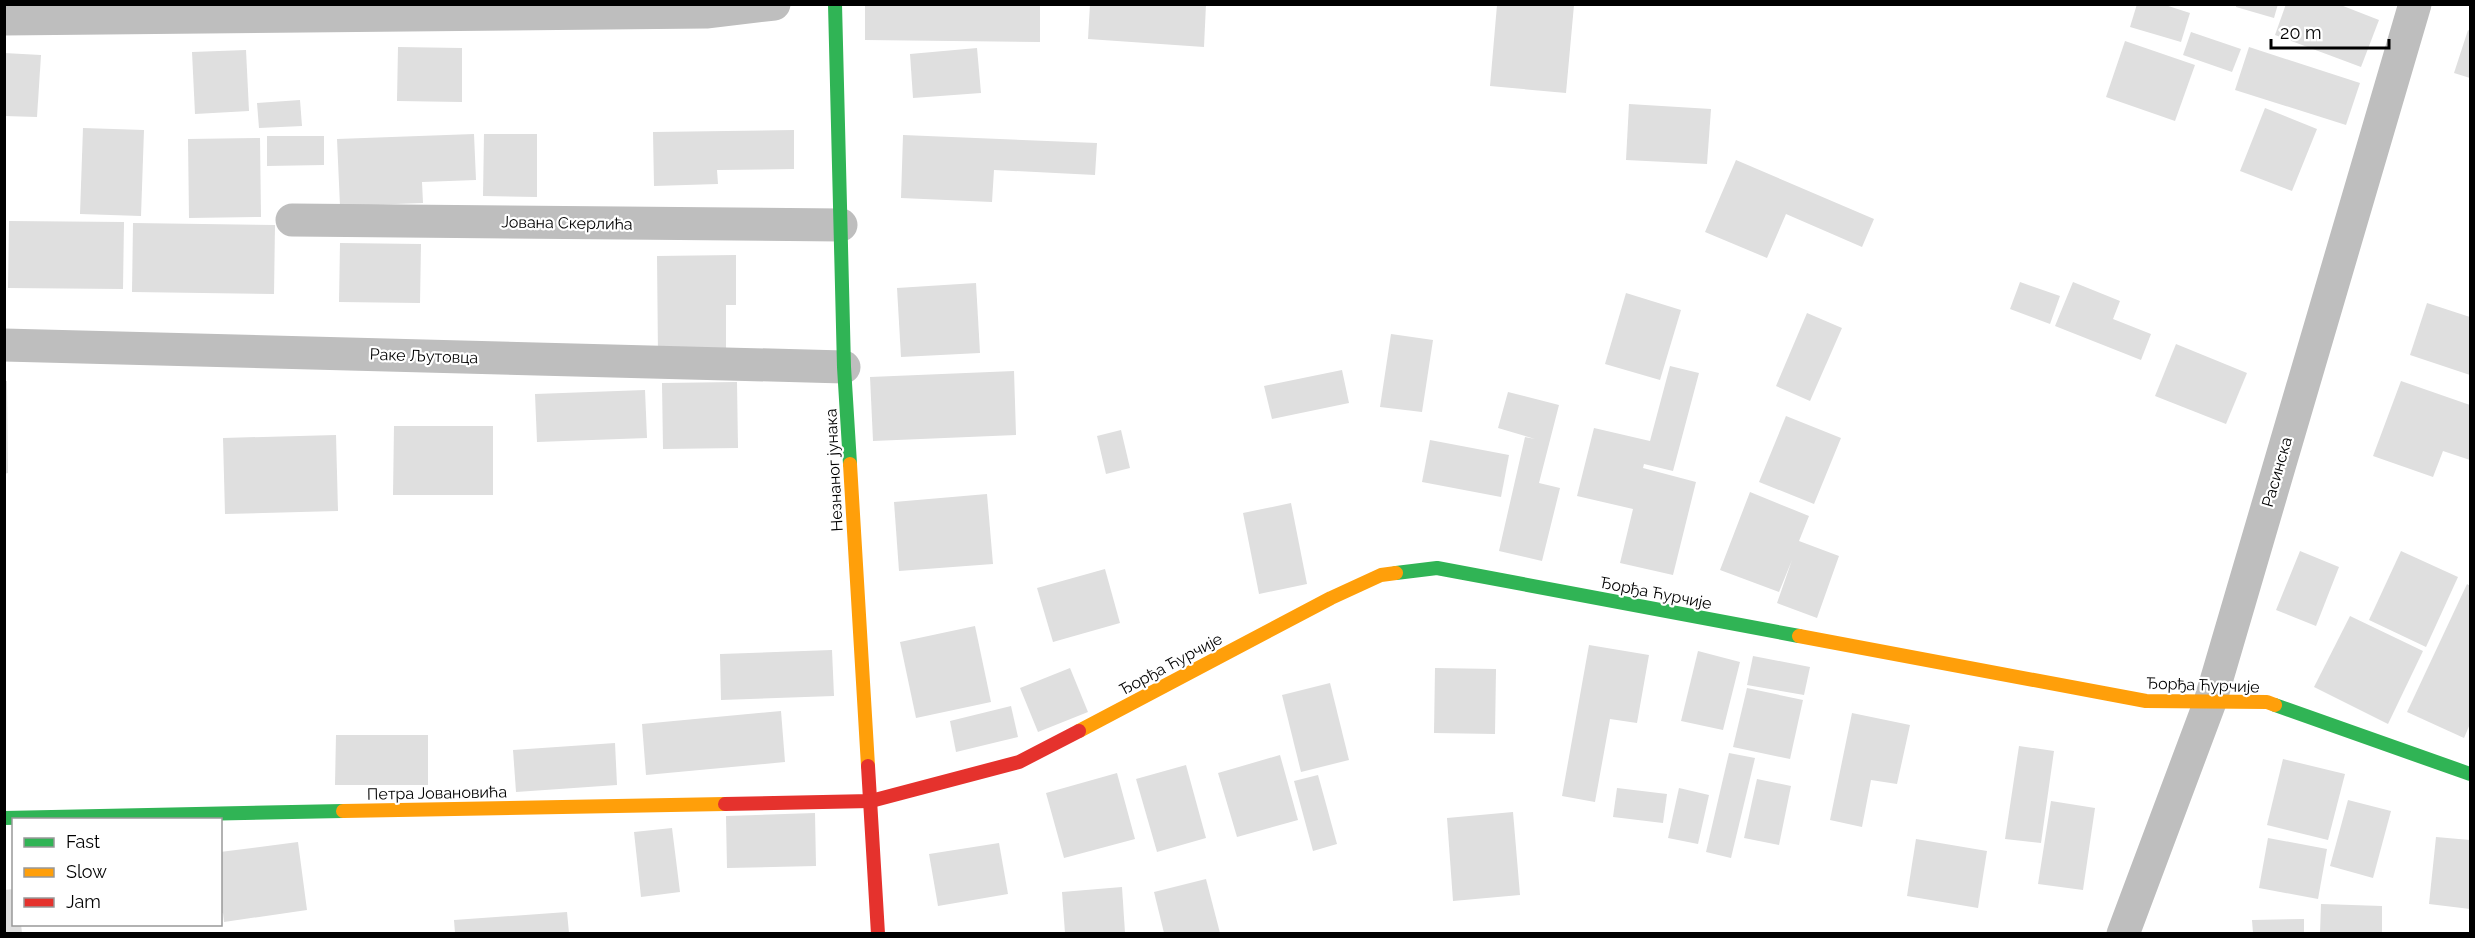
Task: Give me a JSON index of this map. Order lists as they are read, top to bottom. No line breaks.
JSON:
{"streets":{"street":["Јована Скерлића","Раке Љутовца","Незнаног јунака","Расинска","Ђорђа Ћурчије","Петра Јовановића"]},"crossings":[["Јована Скерлића","Незнаног јунака"],["Раке Љутовца","Незнаног јунака"],["Незнаног јунака","Ђорђа Ћурчије"],["Незнаног јунака","Петра Јовановића"],["Расинска","Ђорђа Ћурчије"],["Ђорђа Ћурчије","Петра Јовановића"]],"legend":["Fast","Slow","Jam"],"scale_bar":"20 m"}
